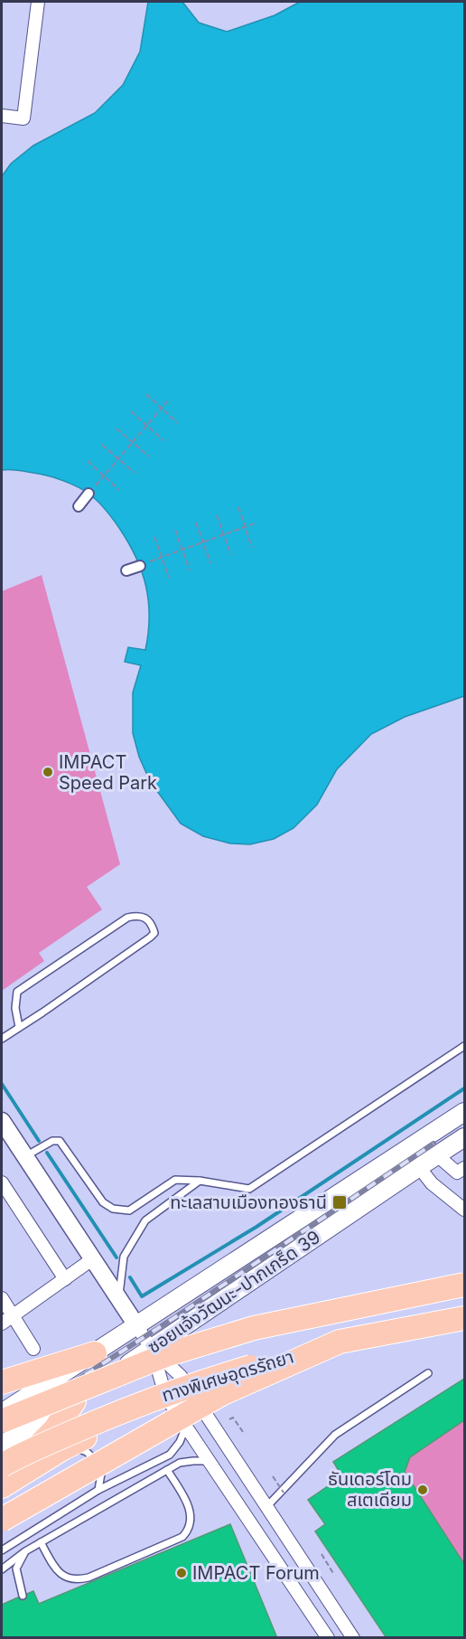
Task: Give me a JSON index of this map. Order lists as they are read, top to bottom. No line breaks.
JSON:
{"streets":{"highway":["ทางพิเศษอุดรรัถยา"],"main road":["ซอยแจ้งวัฒนะ-ปากเกร็ด 39"]},"places":{"other":["IMPACT Speed Park","ธันเดอร์โดม สเตเดียม","IMPACT Forum"],"transit":["ทะเลสาบเมืองทองธานี"]}}
